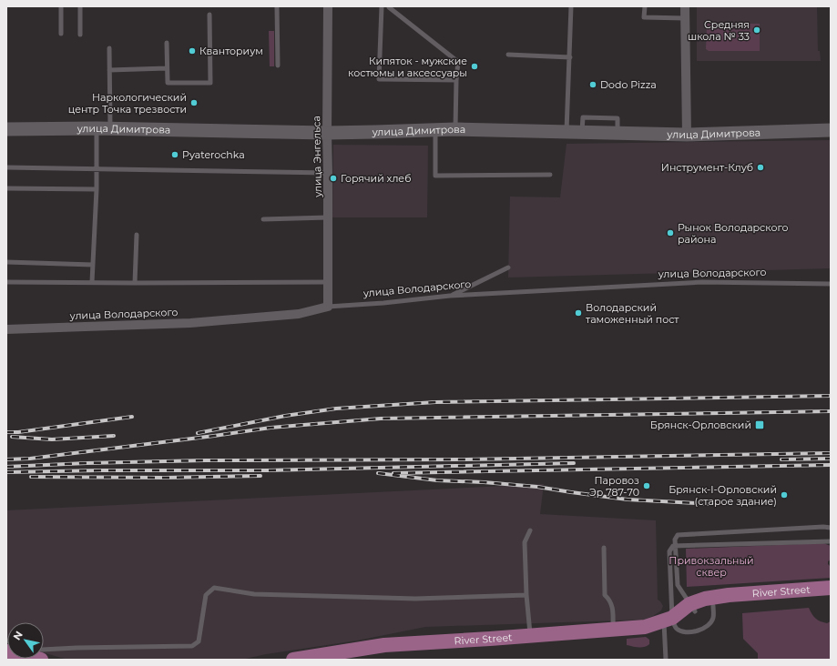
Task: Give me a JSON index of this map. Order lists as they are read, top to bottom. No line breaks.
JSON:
{"streets":{"main road":["улица Димитрова","River Street"],"street":["улица Энгельса","улица Володарского"]},"crossings":[["улица Димитрова","улица Энгельса"],["улица Энгельса","улица Володарского"]],"parks":["Привокзальный сквер"],"places":{"other":["Средняя школа № 33","Кванториум","Кипяток - мужские костюмы и аксессуары","Dodo Pizza","Наркологический центр Точка трезвости","Pyaterochka","Инструмент-Клуб","Горячий хлеб","Рынок Володарского района","Володарский таможенный пост","Паровоз Эр 787-70","Брянск-I-Орловский (старое здание)"],"transit":["Брянск-Орловский"]},"north":"top left"}
